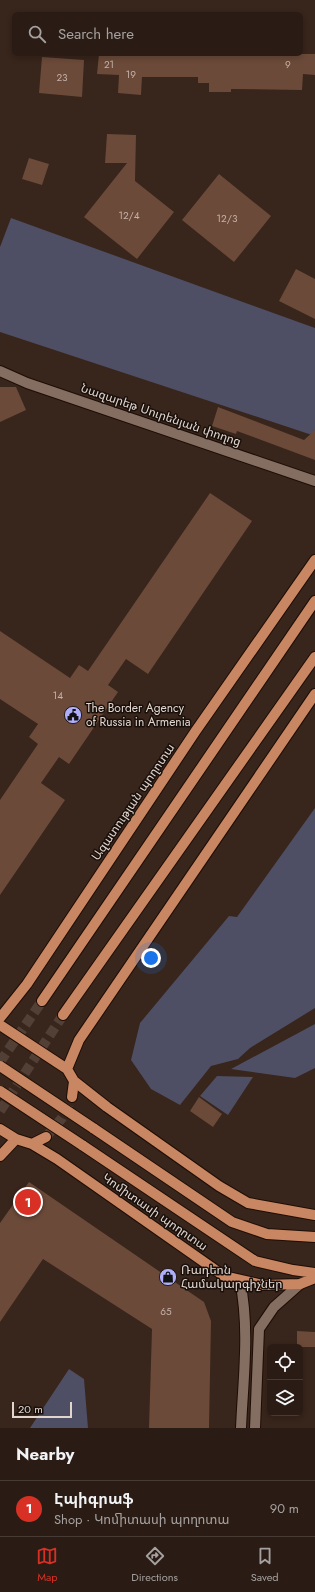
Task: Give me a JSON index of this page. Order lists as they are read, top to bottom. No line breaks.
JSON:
{"streets":{"main road":["Ազատության պողոտա","Կոմիտասի պողոտա"],"street":["Նազարեթ Սուրենյան փողոց"]},"places":{"public building":["The Border Agency of Russia in Armenia"],"shop":["Ռադեոն Համակարգիչներ"]},"house_numbers":["21","9","19","23","12/4","12/3","14","65"],"scale_bar":"20 m","page":{"search":"Search here","pins":"1","scale":"20 m","heading":"Nearby","list":[{"mark":"1","name":"Էպիգրաֆ","note":"Shop · Կոմիտասի պողոտա","value":"90 m"}],"nav":["Map","Directions","Saved"]}}
